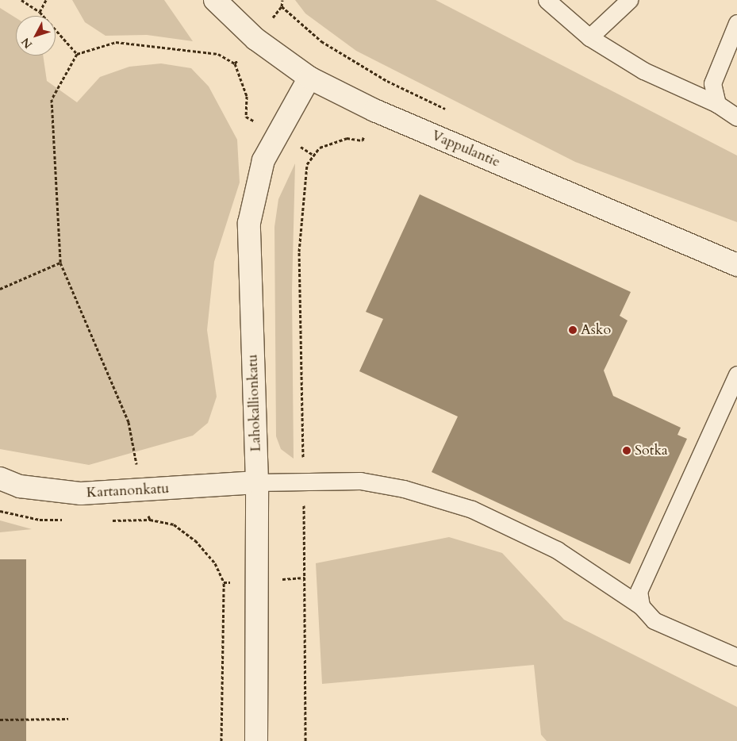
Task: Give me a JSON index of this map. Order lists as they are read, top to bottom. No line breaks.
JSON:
{"streets":{"street":["Vappulantie","Lahokallionkatu","Kartanonkatu"]},"crossings":[["Vappulantie","Lahokallionkatu"],["Lahokallionkatu","Kartanonkatu"]],"places":["Asko","Sotka"],"north":"bottom left"}
